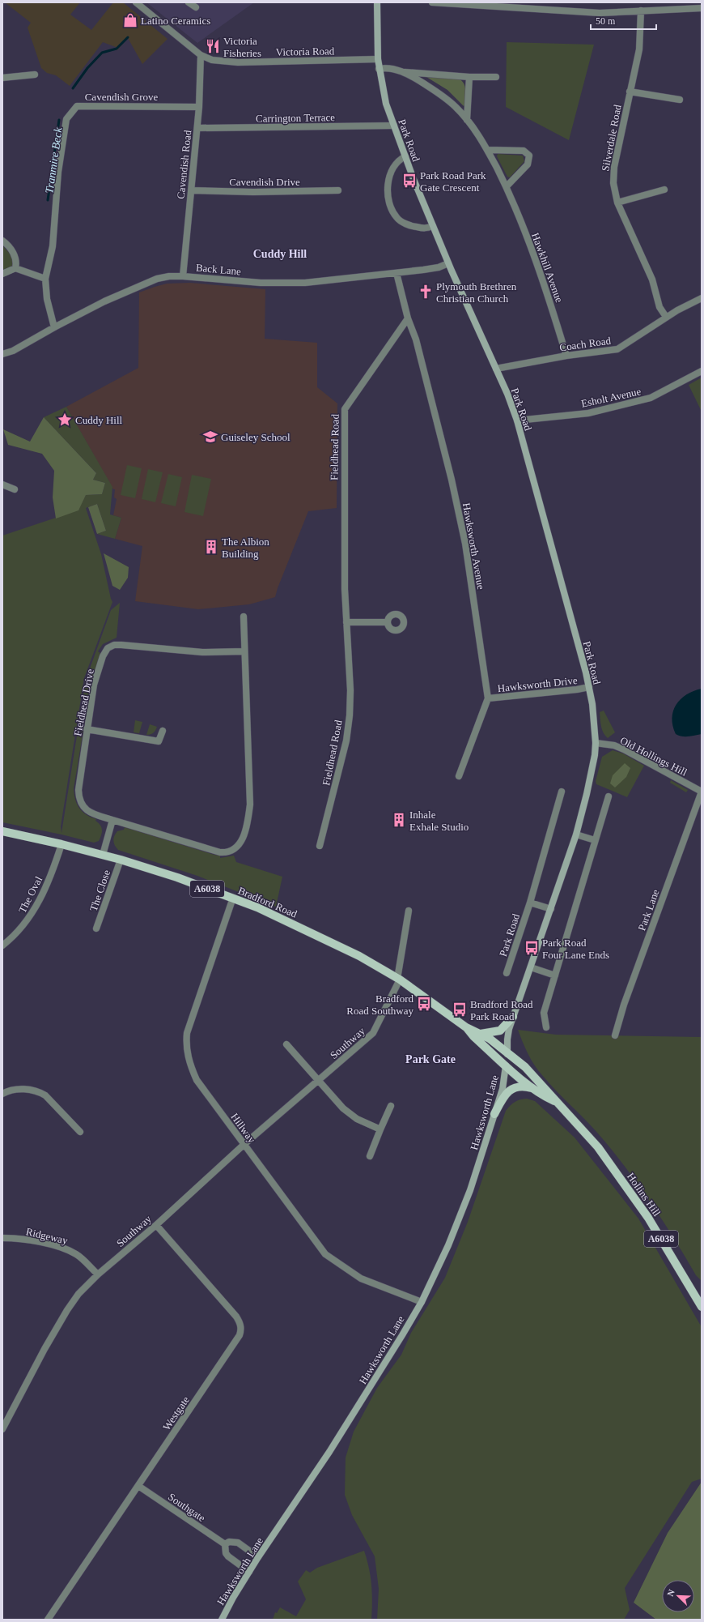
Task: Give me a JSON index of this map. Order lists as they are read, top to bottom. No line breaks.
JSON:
{"streets":{"main road":["Park Road","A6038","Bradford Road","Hawksworth Lane","Hollins Hill"],"street":["Victoria Road","Cavendish Grove","Carrington Terrace","Silverdale Road","Cavendish Road","Cavendish Drive","Hawkhill Avenue","Back Lane","Coach Road","Esholt Avenue","Fieldhead Road","Hawksworth Avenue","Hawksworth Drive","Fieldhead Drive","Old Hollings Hill","The Close","The Oval","Park Lane","Southway","Hillway","Ridgeway","Westgate","Southgate"]},"crossings":[["Victoria Road","Park Road"],["Victoria Road","Cavendish Road"],["Cavendish Grove","Cavendish Road"],["Cavendish Grove","Back Lane"],["Carrington Terrace","Park Road"],["Carrington Terrace","Cavendish Road"],["Silverdale Road","Coach Road"],["Park Road","Hawkhill Avenue"],["Park Road","Back Lane"],["Park Road","Coach Road"],["Park Road","Esholt Avenue"],["Park Road","Hawksworth Drive"],["Park Road","Old Hollings Hill"],["Park Road","Bradford Road"],["Park Road","Hollins Hill"],["Cavendish Road","Cavendish Drive"],["Cavendish Road","Back Lane"],["Hawkhill Avenue","Coach Road"],["Fieldhead Road","Hawksworth Avenue"],["Hawksworth Avenue","Hawksworth Drive"],["Old Hollings Hill","Park Lane"],["The Close","Bradford Road"],["The Oval","Bradford Road"],["Bradford Road","Southway"],["Bradford Road","Hawksworth Lane"],["Bradford Road","Hillway"],["Bradford Road","Hollins Hill"],["Southway","Hillway"],["Southway","Ridgeway"],["Southway","Westgate"],["Hawksworth Lane","Hillway"],["Hawksworth Lane","Hollins Hill"],["Westgate","Southgate"]],"districts":["Cuddy Hill","Park Gate"],"water":["Tranmire Beck"],"places":{"shop":["Latino Ceramics"],"restaurant":["Victoria Fisheries"],"bus stop":["Park Road Park Gate Crescent","Park Road Four Lane Ends","Bradford Road Southway","Bradford Road Park Road"],"church":["Plymouth Brethren Christian Church"],"place":["Cuddy Hill"],"school or university":["Guiseley School"],"building":["The Albion Building","Inhale Exhale Studio"]},"scale_bar":"50 m","north":"top left"}
